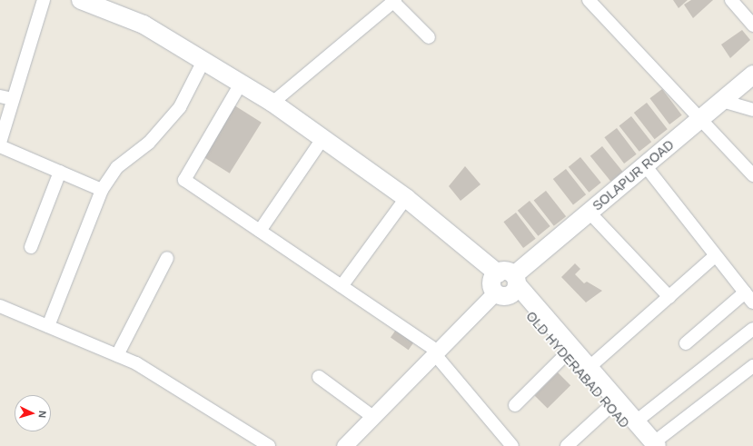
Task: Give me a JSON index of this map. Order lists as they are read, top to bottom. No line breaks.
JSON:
{"streets":{"main road":["SOLAPUR ROAD","OLD HYDERABAD ROAD"]},"crossings":[["SOLAPUR ROAD","OLD HYDERABAD ROAD"]],"north":"right"}
